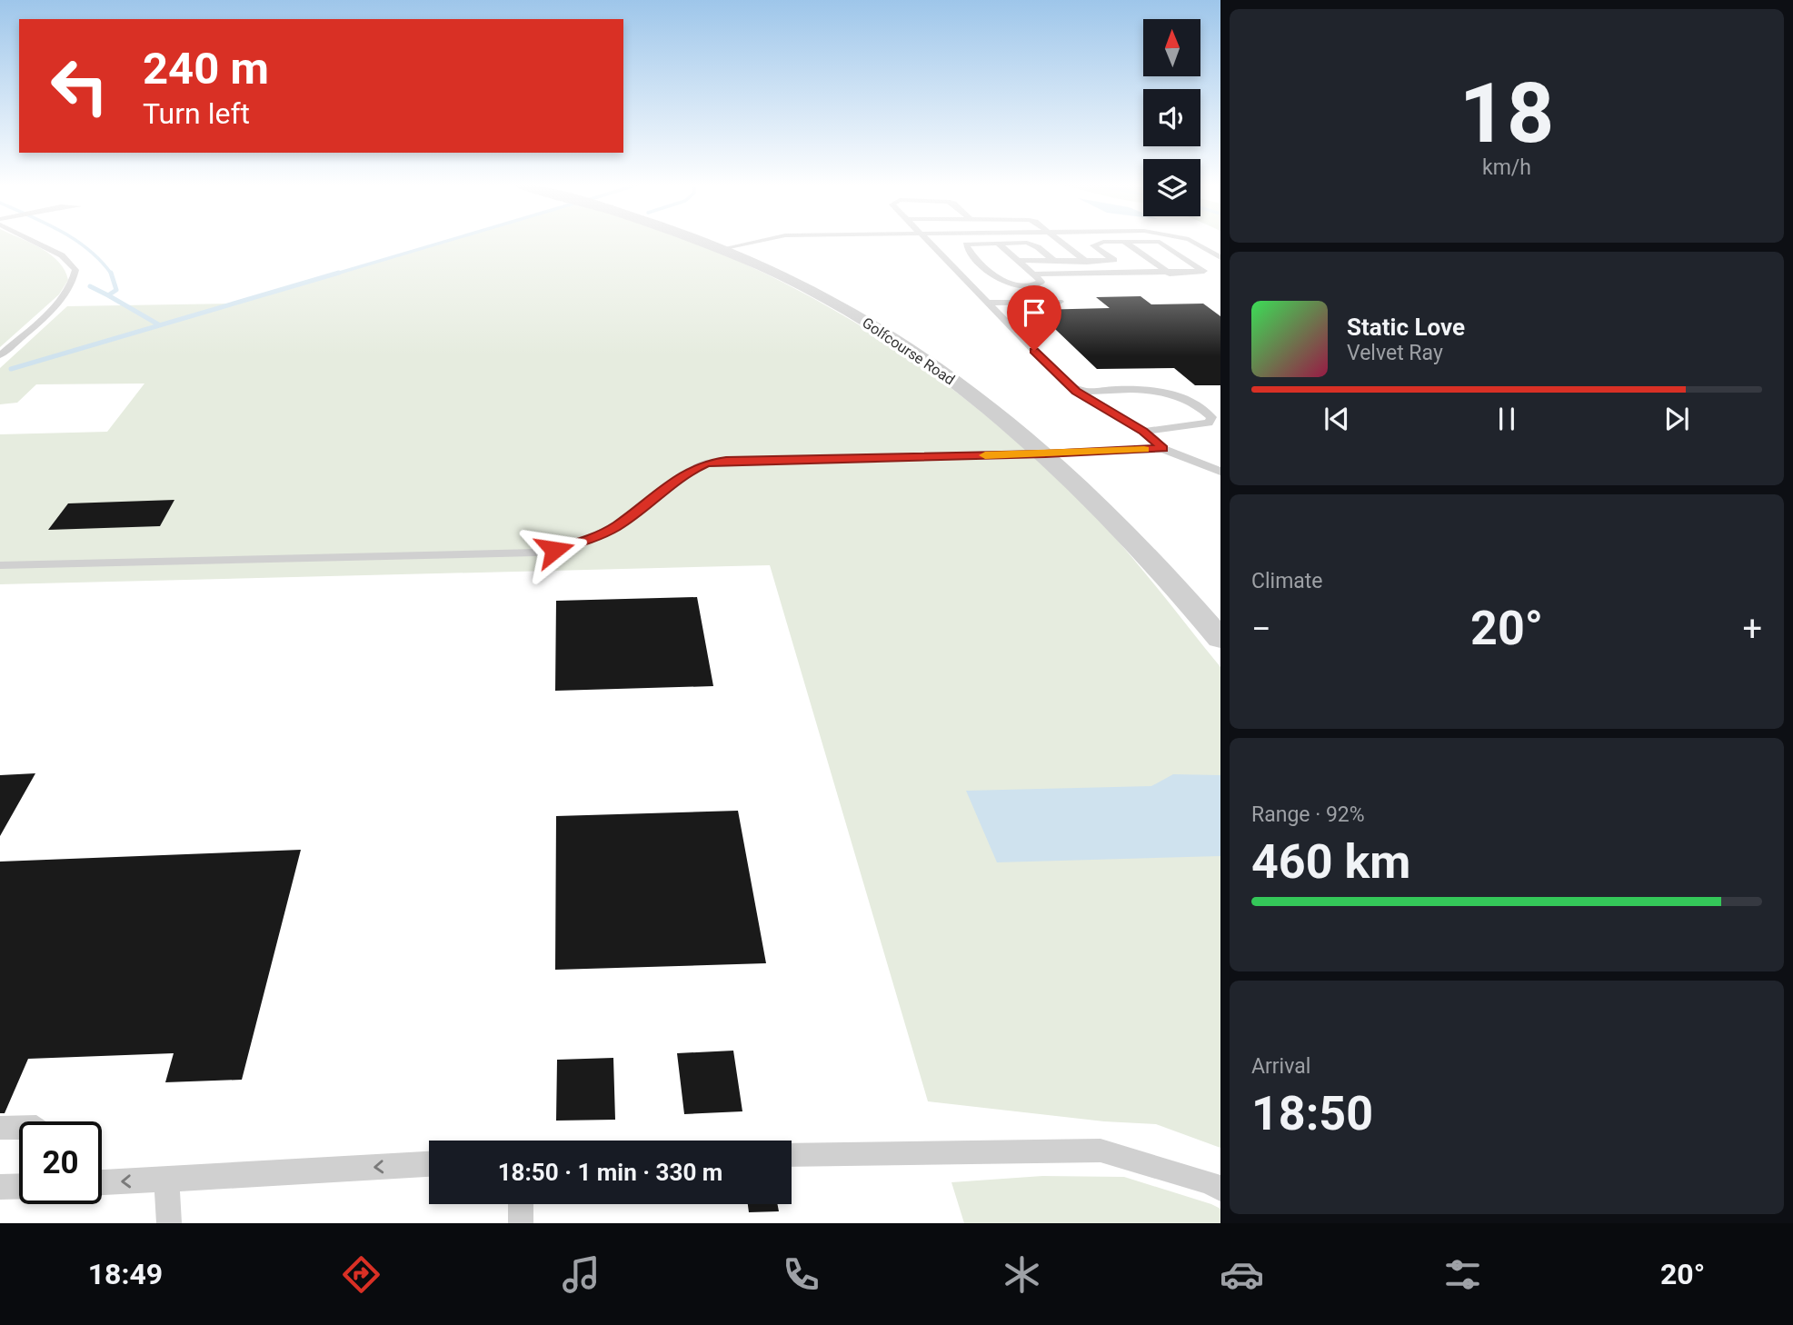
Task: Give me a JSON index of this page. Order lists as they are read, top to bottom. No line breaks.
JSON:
{"streets":{"street":["Golfcourse Road"]},"north":"top","page":{"tile":[["18","km/h"],"Climate",["Range · 92%","460 km"],["Arrival","18:50"]],"turn":["240 m","Turn left"],"song":["Static Love","Velvet Ray"],"heat":["−","20°","+"],"limit":"20","trip":"18:50 · 1 min · 330 m","tabs":["18:49","20°"]}}
